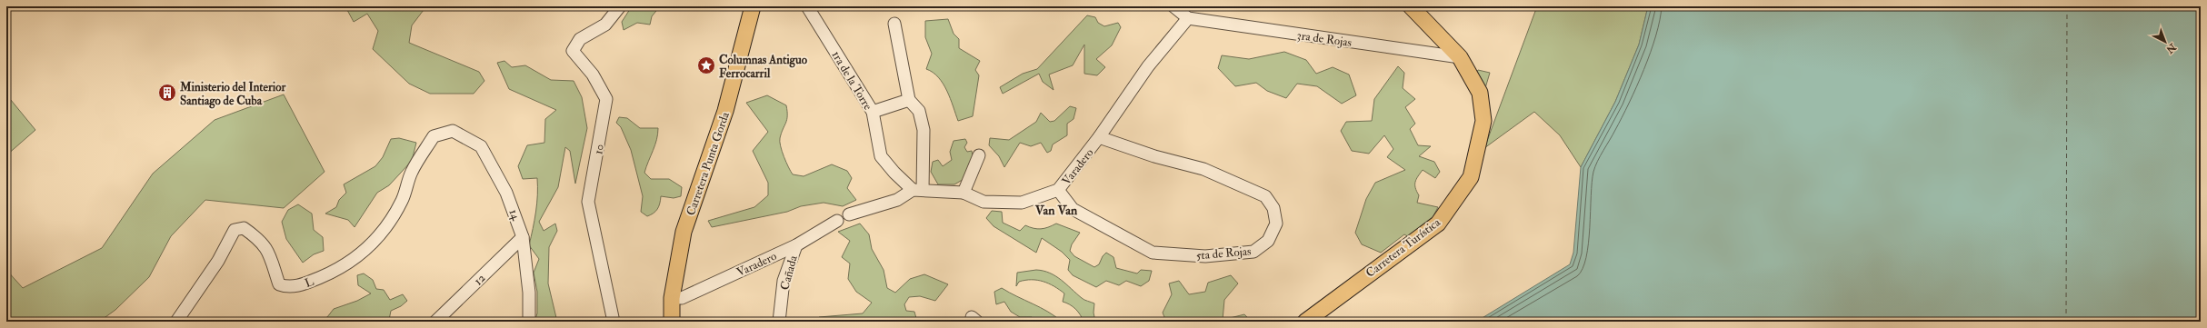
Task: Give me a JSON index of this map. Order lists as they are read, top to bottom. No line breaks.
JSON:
{"streets":{"main road":["Carretera Punta Gorda","Carretera Turística"],"street":["3ra de Rojas","1ra de la Torre","10","Varadero","14","5ta de Rojas","Cañada","12","L"]},"crossings":[["3ra de Rojas","Varadero"],["3ra de Rojas","Carretera Turística"],["1ra de la Torre","Varadero"],["Carretera Punta Gorda","Varadero"],["Varadero","5ta de Rojas"],["Varadero","Cañada"],["14","12"],["14","L"]],"districts":["Van Van"],"places":{"place":["Columnas Antiguo Ferrocarril"],"building":["Ministerio del Interior Santiago de Cuba"]},"north":"bottom right"}
